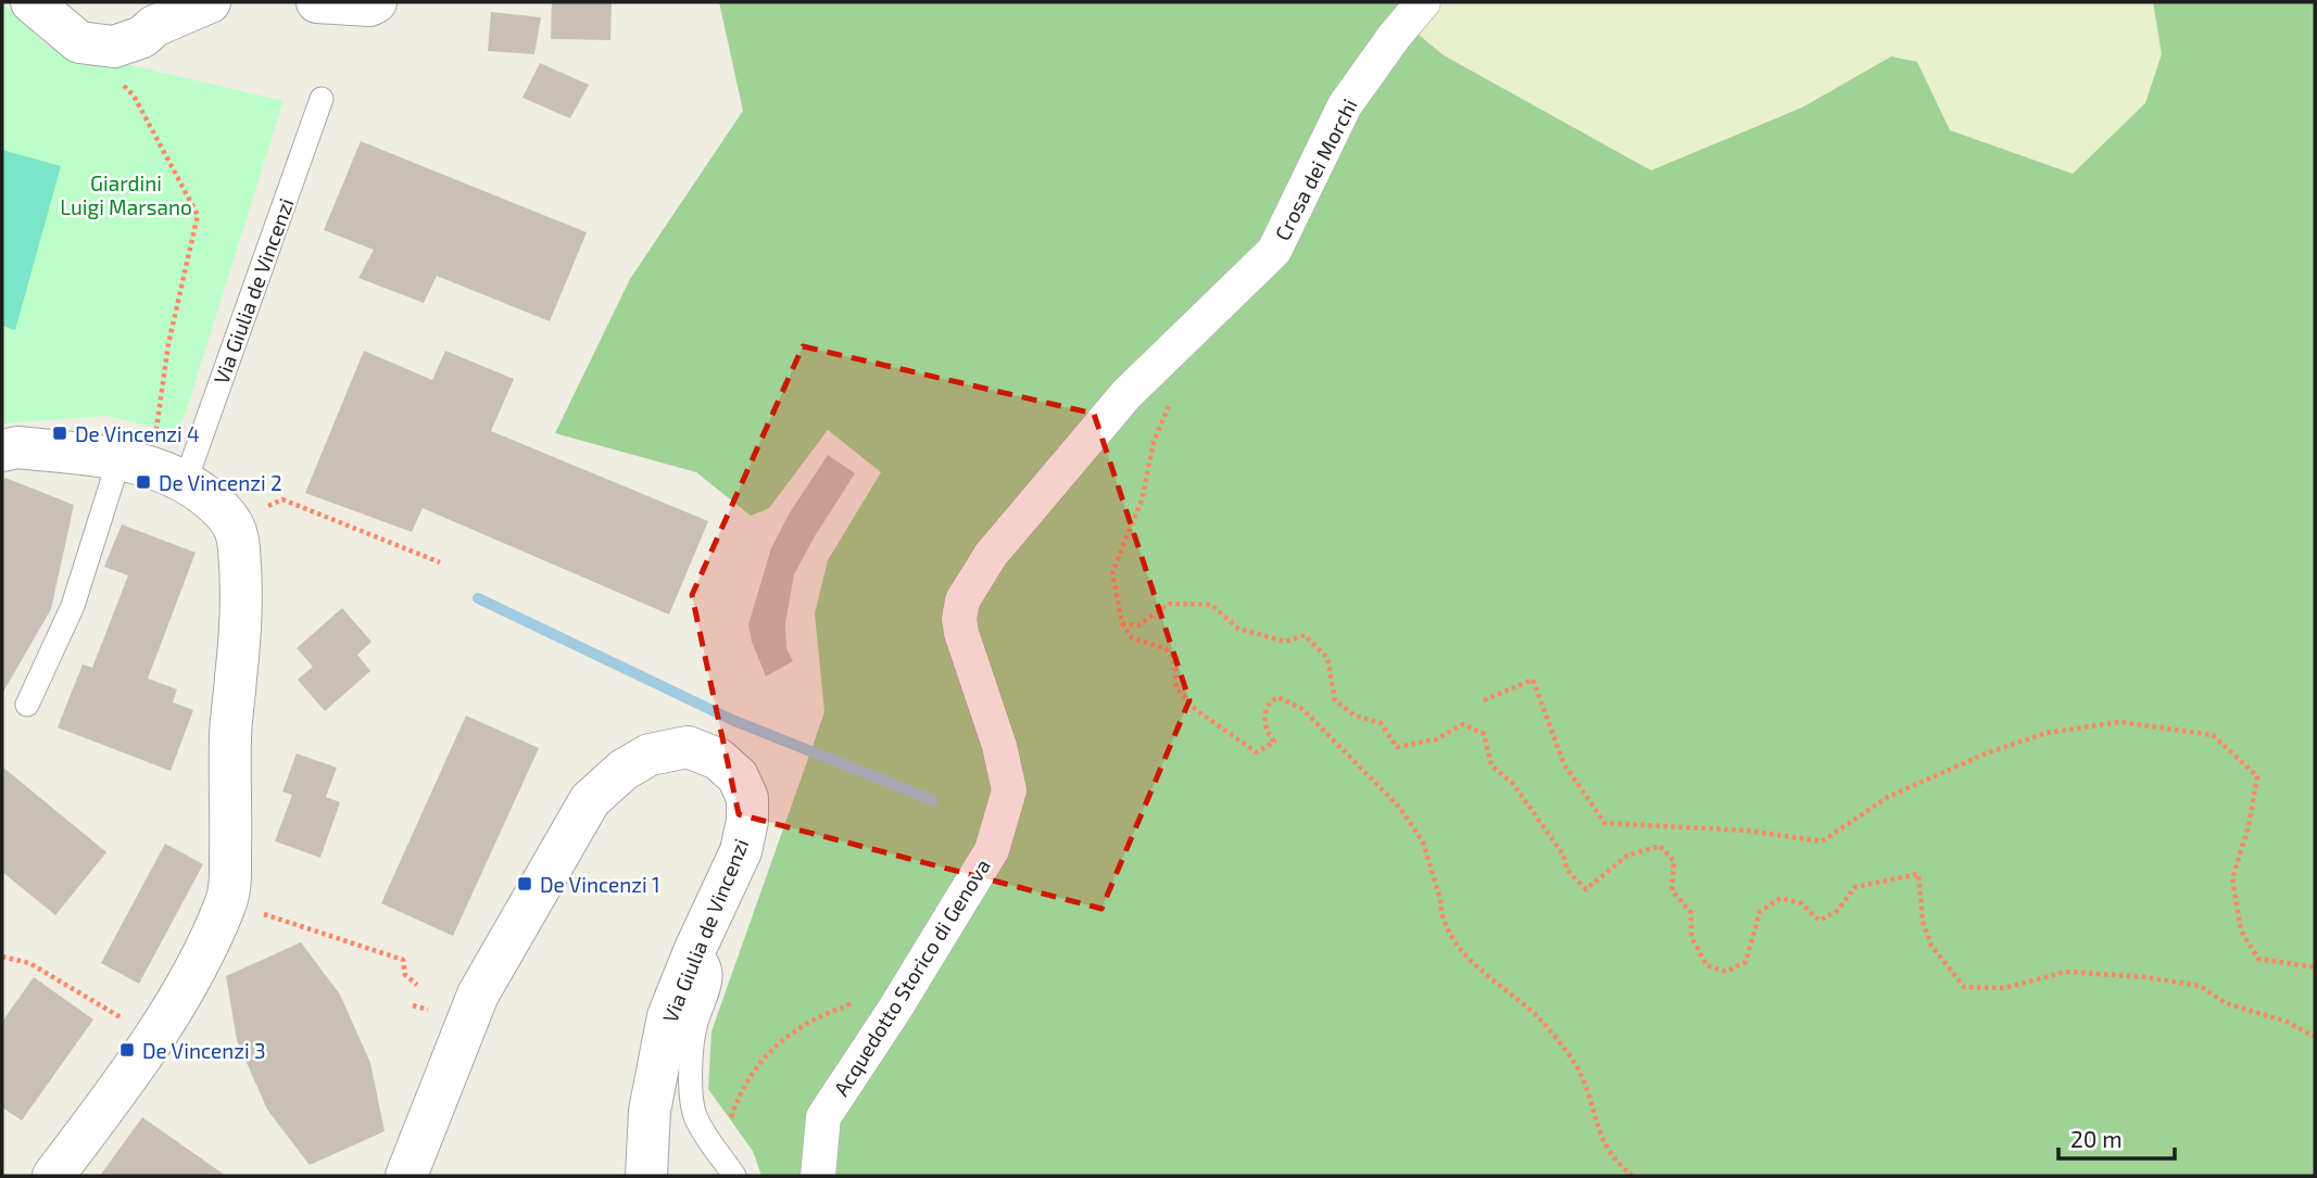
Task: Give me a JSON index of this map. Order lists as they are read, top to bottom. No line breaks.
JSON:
{"streets":{"street":["Crosa dei Morchi","Via Giulia de Vincenzi","Acquedotto Storico di Genova"]},"crossings":[["Crosa dei Morchi","Acquedotto Storico di Genova"]],"parks":["Giardini Luigi Marsano"],"places":{"transit":["De Vincenzi 4","De Vincenzi 2","De Vincenzi 1","De Vincenzi 3"]},"scale_bar":"20 m"}
